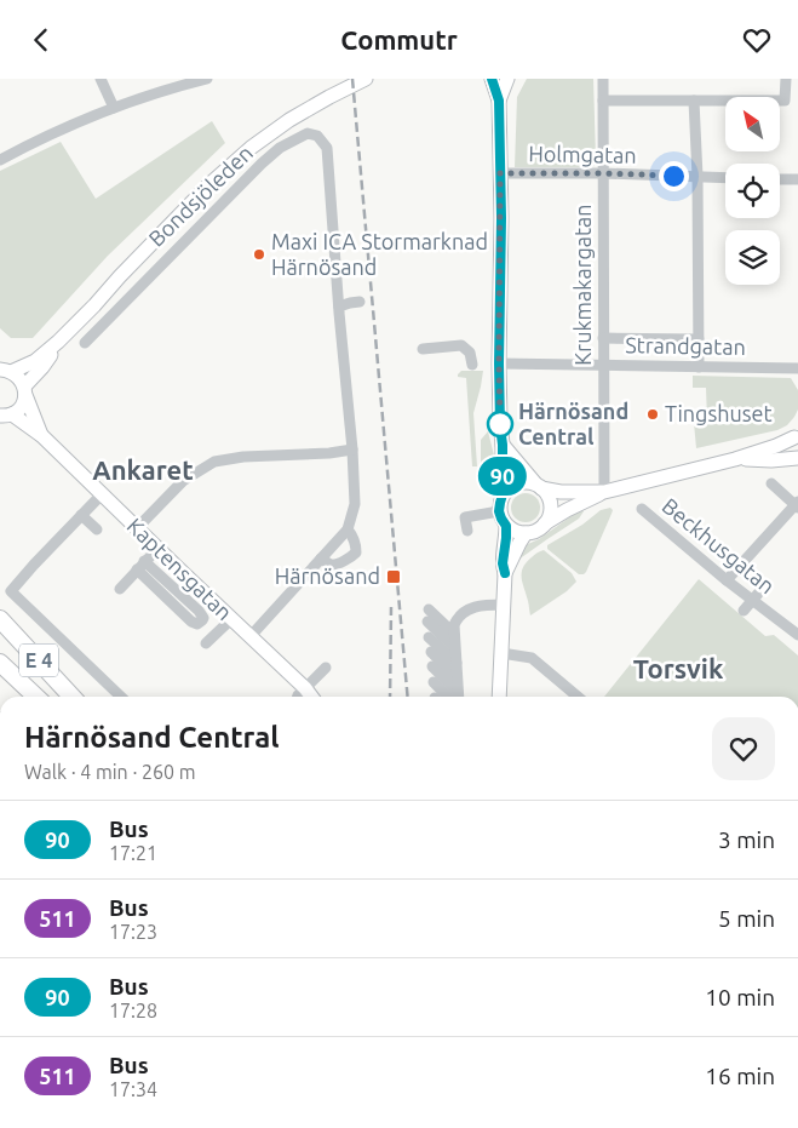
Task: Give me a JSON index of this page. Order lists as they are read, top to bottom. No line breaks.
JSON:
{"streets":{"highway":["E 4"],"main road":["Bondsjöleden","Kaptensgatan"],"street":["Holmgatan","Krukmakargatan","Strandgatan","Beckhusgatan"]},"crossings":[["Holmgatan","Krukmakargatan"],["Bondsjöleden","Kaptensgatan"],["Krukmakargatan","Strandgatan"]],"districts":["Ankaret","Torsvik"],"places":{"other":["Maxi ICA Stormarknad Härnösand","Tingshuset","Härnösand Central"],"transit":["Härnösand"]},"lines":["bus line 90"],"north":"top left","page":{"header":"Commutr","on_map":"90","heading":["Härnösand Central","Walk · 4 min · 260 m"],"list":[{"mark":"90","name":"Bus","note":"17:21","value":"3 min"},{"mark":"511","name":"Bus","note":"17:23","value":"5 min"},{"mark":"90","name":"Bus","note":"17:28","value":"10 min"},{"mark":"511","name":"Bus","note":"17:34","value":"16 min"}]}}
